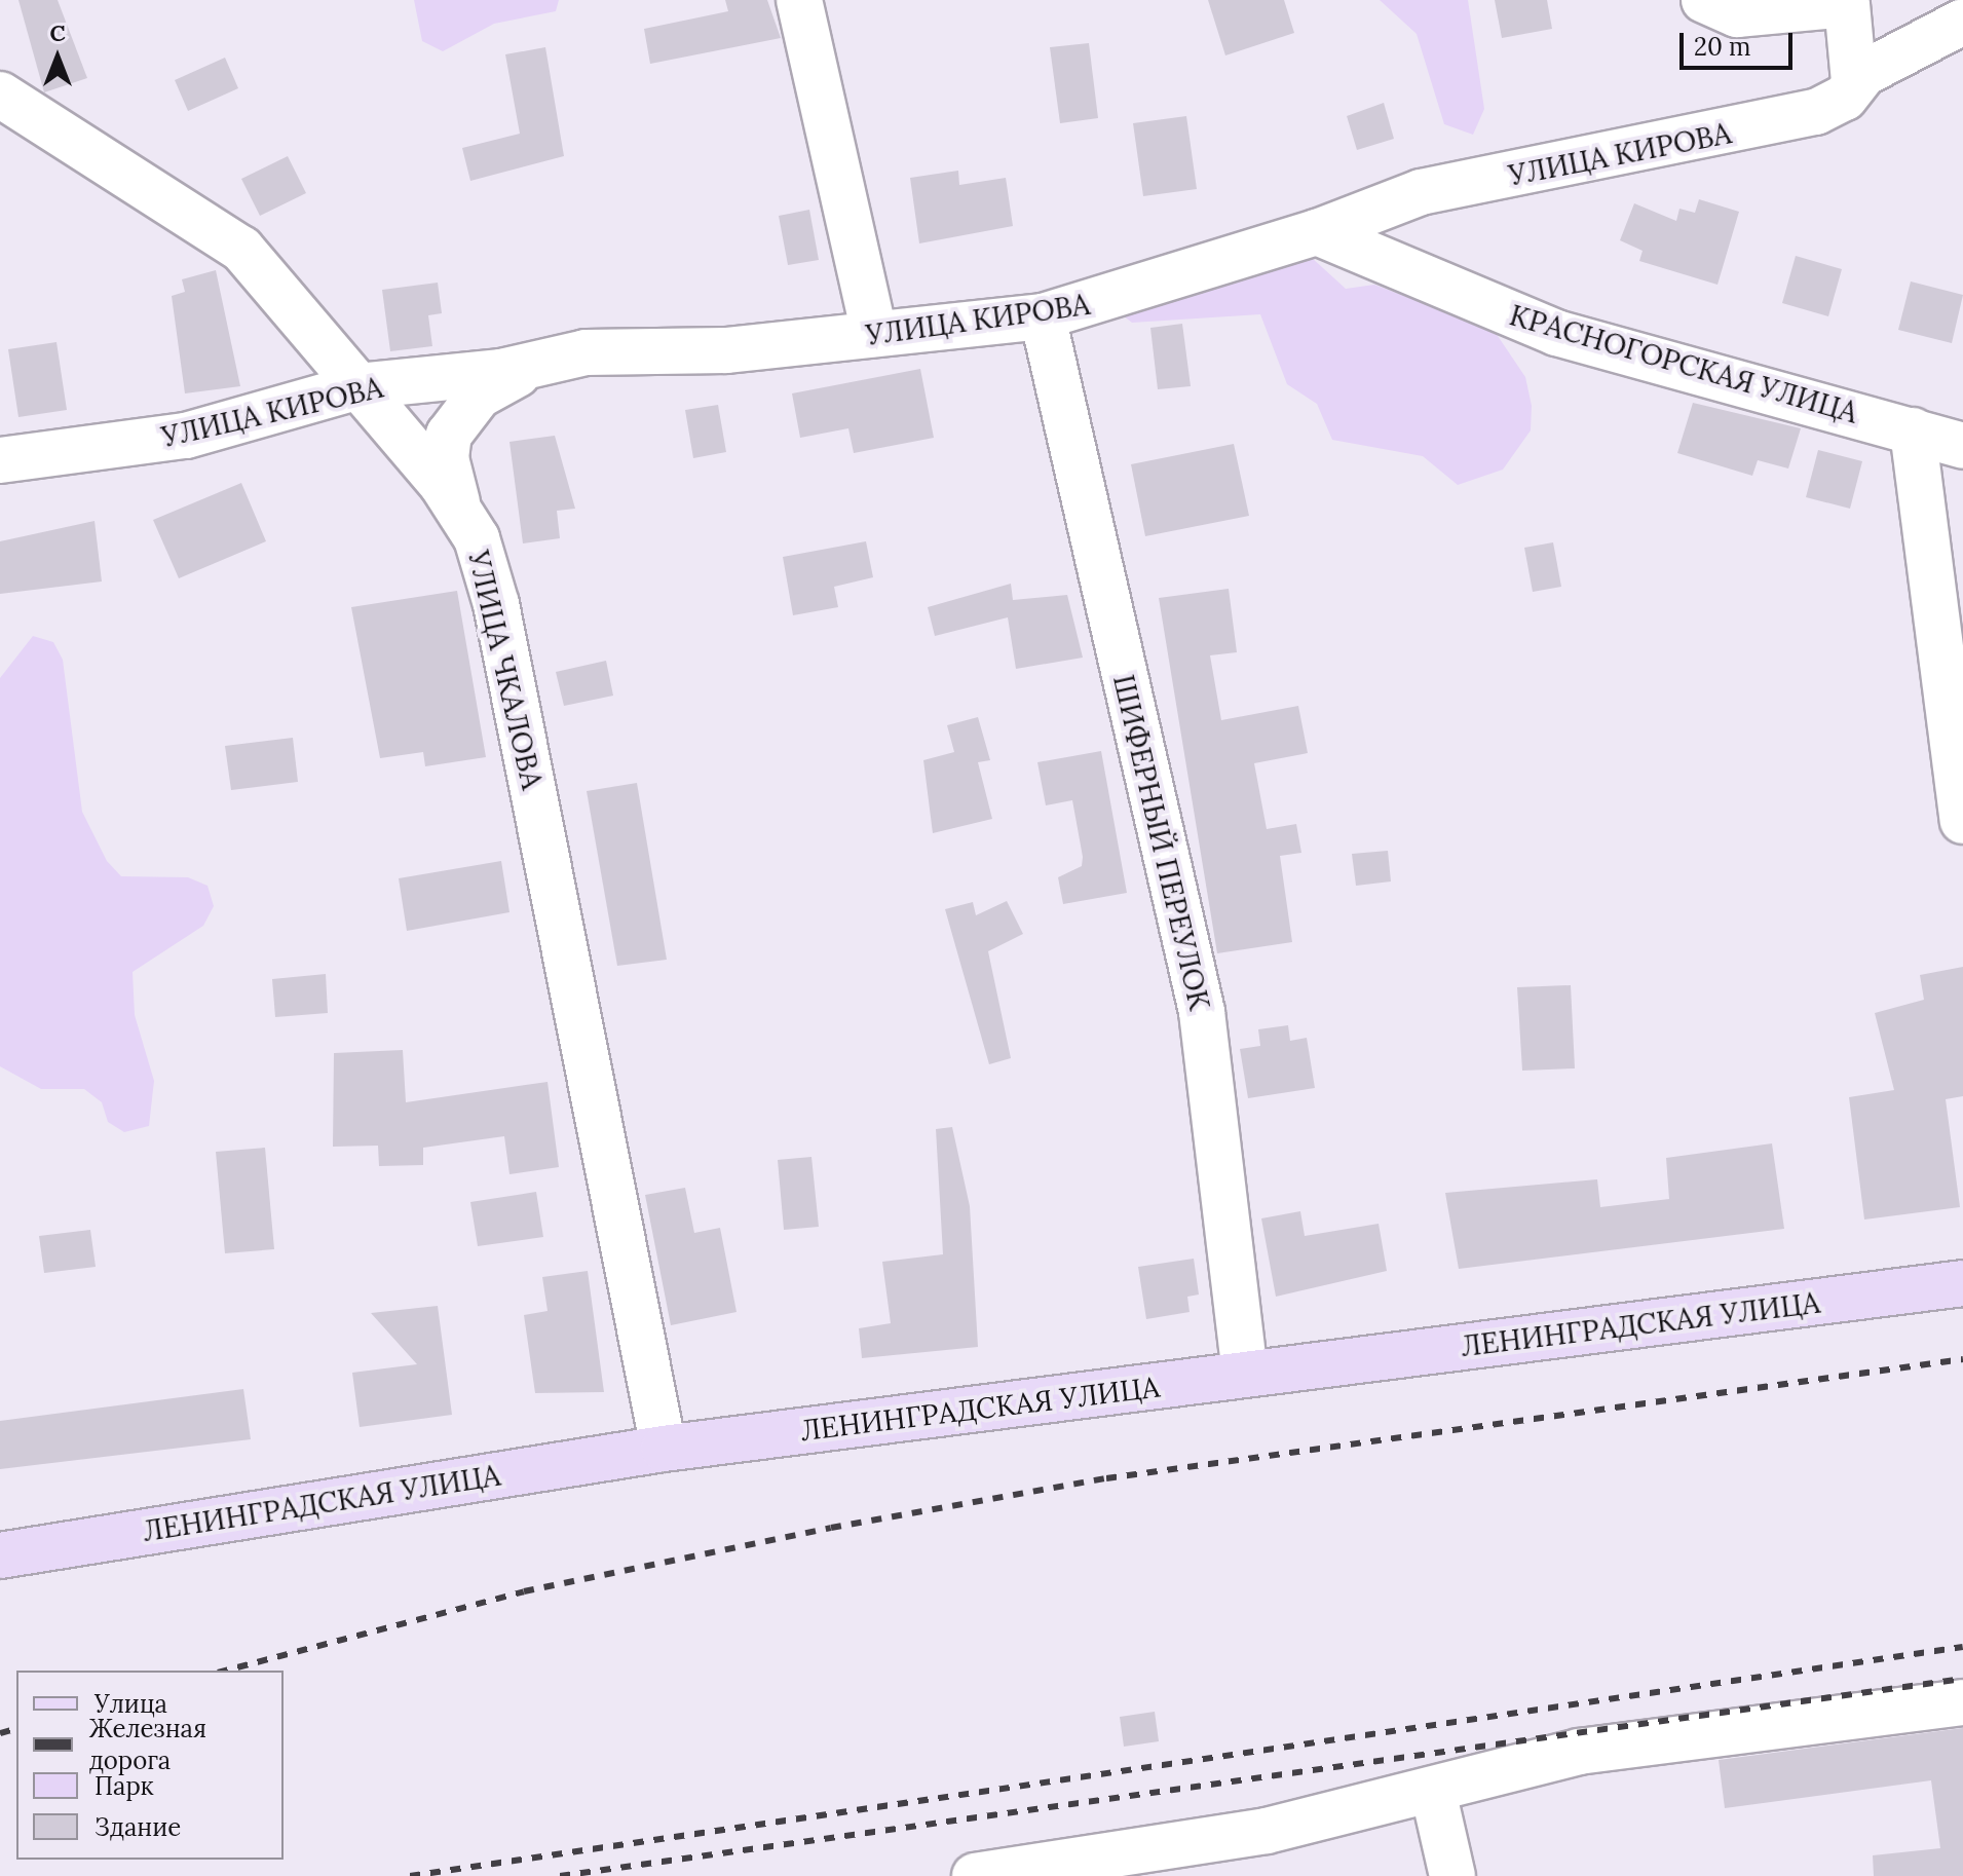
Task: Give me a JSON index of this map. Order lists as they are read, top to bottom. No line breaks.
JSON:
{"streets":{"main road":["ЛЕНИНГРАДСКАЯ УЛИЦА"],"street":["УЛИЦА КИРОВА","КРАСНОГОРСКАЯ УЛИЦА","УЛИЦА ЧКАЛОВА","ШИФЕРНЫЙ ПЕРЕУЛОК"]},"crossings":[["УЛИЦА КИРОВА","КРАСНОГОРСКАЯ УЛИЦА"],["УЛИЦА КИРОВА","УЛИЦА ЧКАЛОВА"],["УЛИЦА КИРОВА","ШИФЕРНЫЙ ПЕРЕУЛОК"],["УЛИЦА ЧКАЛОВА","ЛЕНИНГРАДСКАЯ УЛИЦА"],["ШИФЕРНЫЙ ПЕРЕУЛОК","ЛЕНИНГРАДСКАЯ УЛИЦА"]],"legend":["Улица","Железная дорога","Парк","Здание"],"scale_bar":"20 m","north":"top"}
